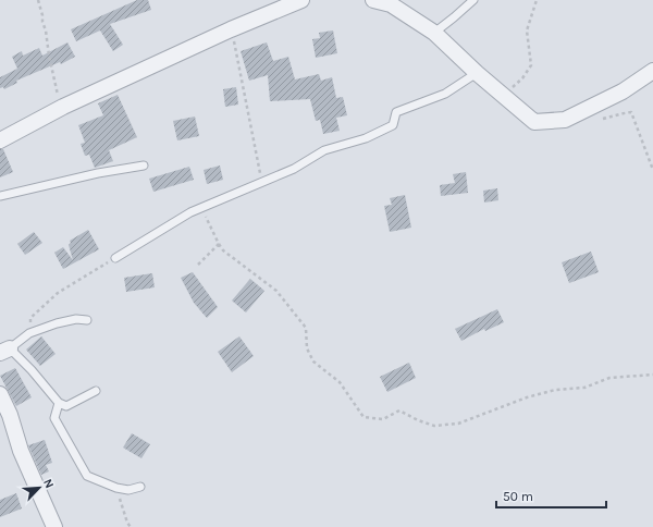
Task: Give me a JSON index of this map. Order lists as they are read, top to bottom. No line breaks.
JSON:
{"scale_bar":"50 m","north":"top right"}
